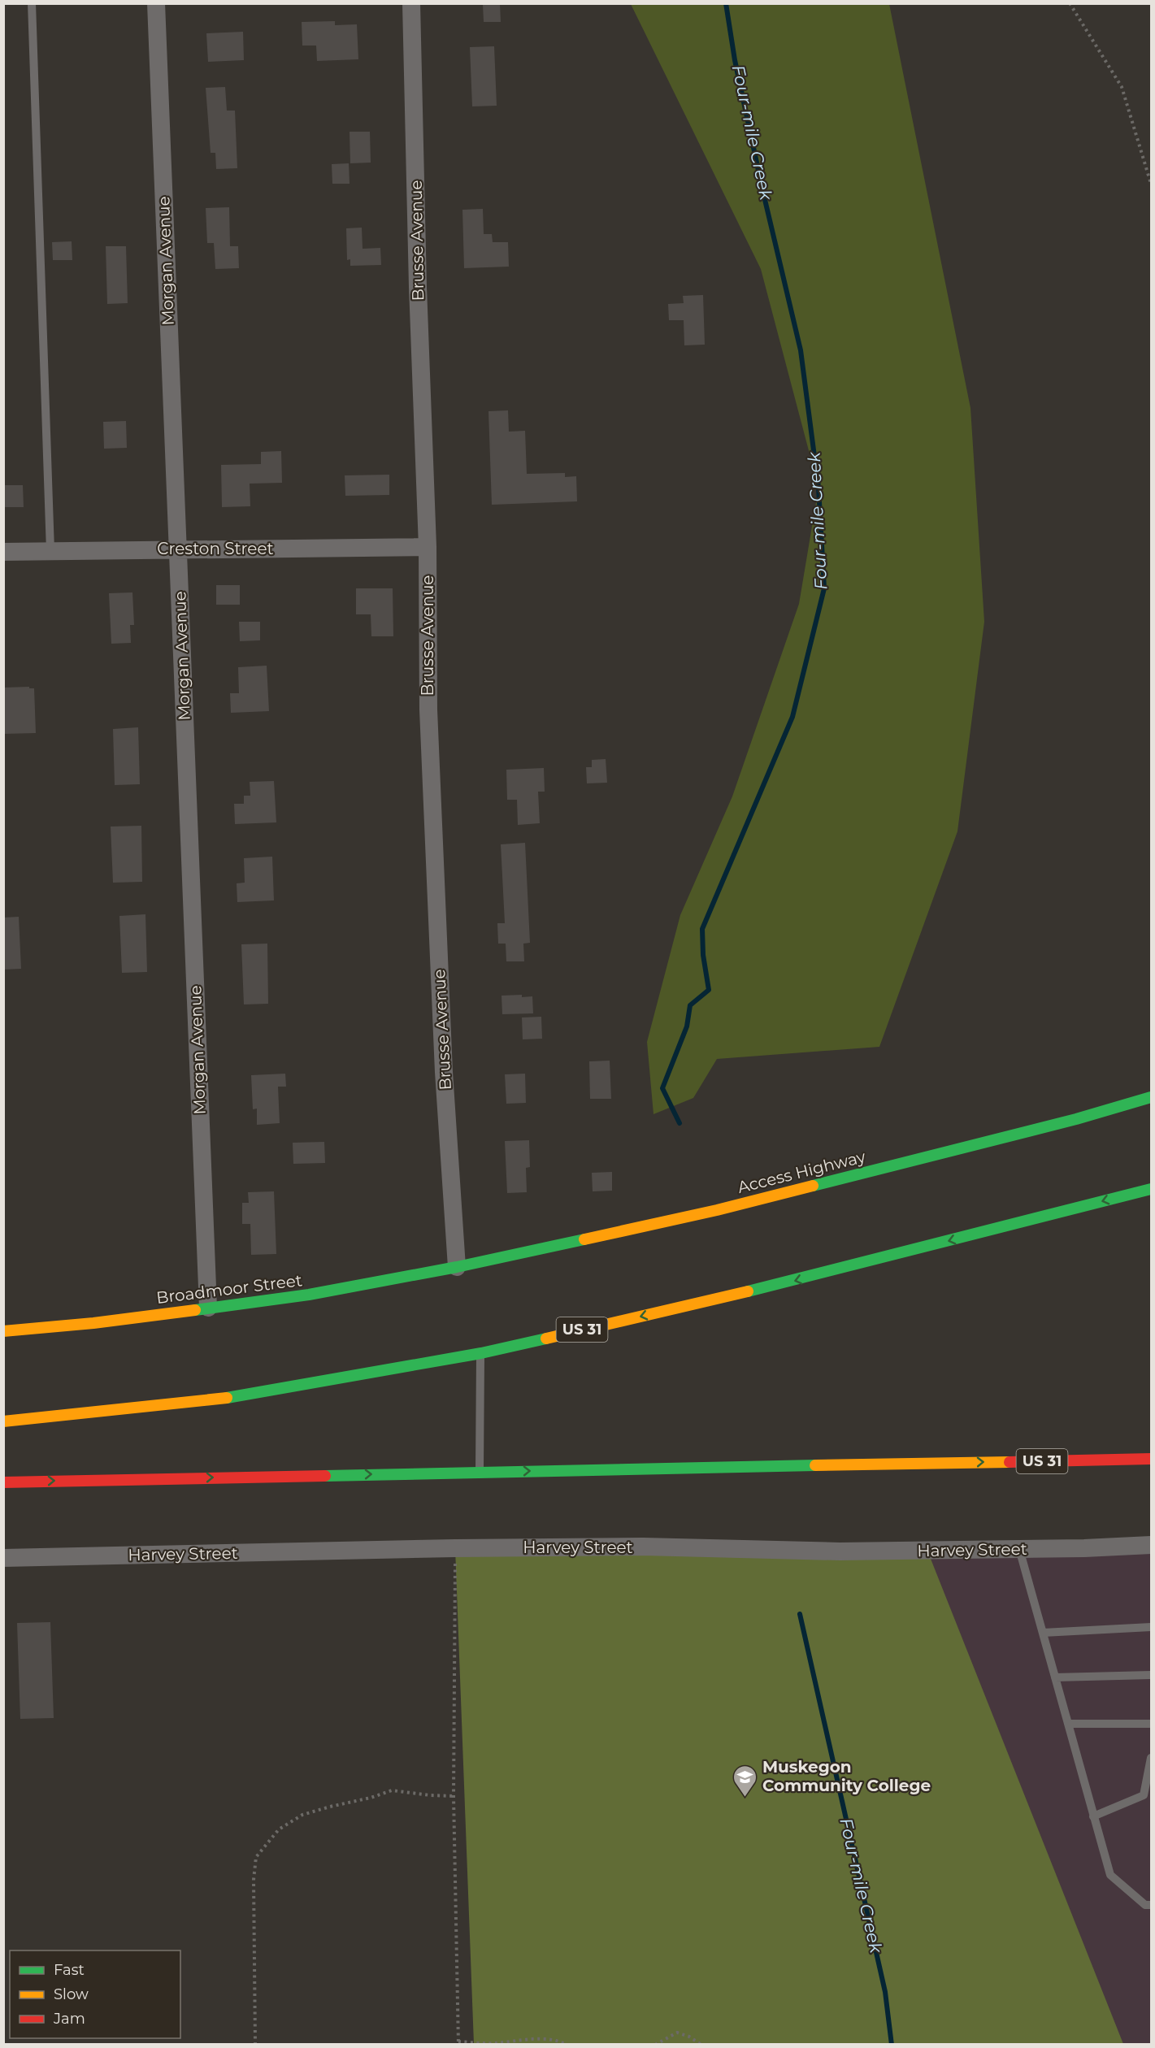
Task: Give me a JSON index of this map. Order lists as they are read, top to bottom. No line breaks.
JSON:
{"streets":{"main road":["Access Highway","Broadmoor Street","US 31"],"street":["Brusse Avenue","Morgan Avenue","Creston Street","Harvey Street"]},"crossings":[["Brusse Avenue","Creston Street"],["Brusse Avenue","Access Highway"],["Brusse Avenue","Broadmoor Street"],["Morgan Avenue","Creston Street"],["Morgan Avenue","Broadmoor Street"],["Access Highway","Broadmoor Street"]],"water":["Four-mile Creek"],"places":{"school or university":["Muskegon Community College"]},"legend":["Fast","Slow","Jam"]}
